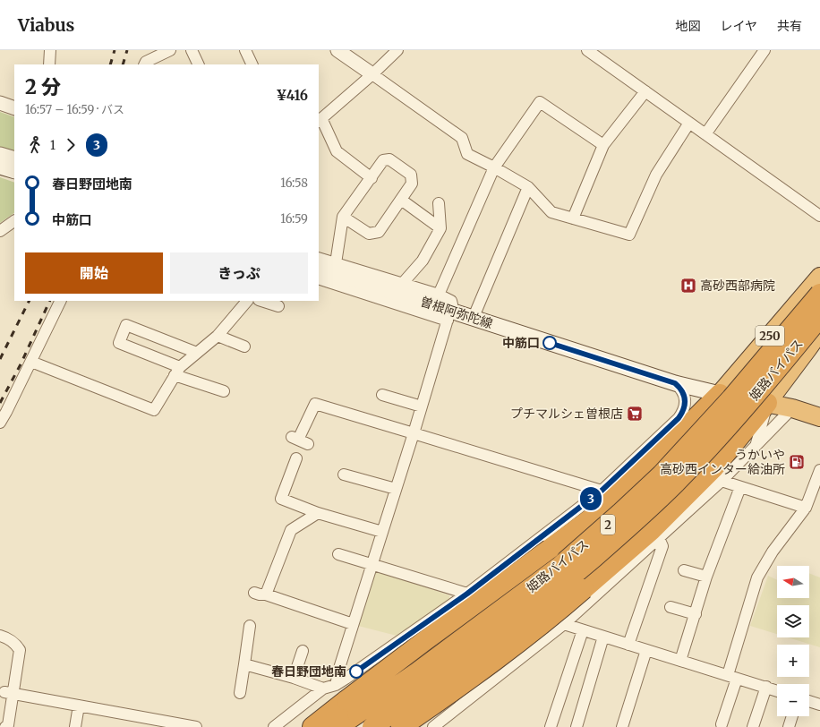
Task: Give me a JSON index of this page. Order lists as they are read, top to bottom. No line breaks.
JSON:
{"streets":{"highway":["250","姫路バイパス","2"],"main road":["曽根阿弥陀線"]},"crossings":[["曽根阿弥陀線","250"]],"places":{"hospital":["高砂西部病院"],"other":["中筋口","春日野団地南"],"supermarket":["プチマルシェ曽根店"],"fuel station":["うかいや 高砂西インター給油所"]},"lines":["bus line 3"],"north":"left","page":{"header":"Viabus","nav":["地図","レイヤ","共有"],"on_map":"3","heading":["2 分","16:57 – 16:59 · バス","¥416"],"legs":["1","3"],"list":[{"name":"春日野団地南","value":"16:58"},{"name":"中筋口","value":"16:59"}],"buttons":["開始","きっぷ"],"map_buttons":["+","−"]}}
